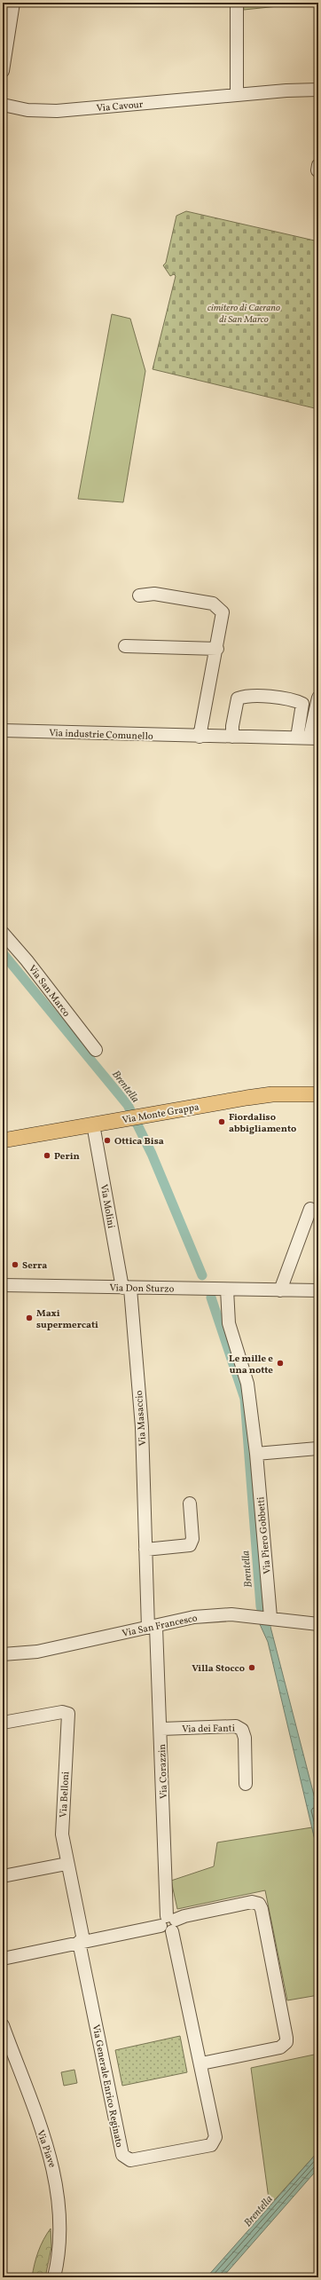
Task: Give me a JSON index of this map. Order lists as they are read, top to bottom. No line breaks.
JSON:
{"streets":{"main road":["Via Monte Grappa"],"street":["Via Cavour","Via industrie Comunello","Via San Marco","Via Molini","Via Don Sturzo","Via Masaccio","Via Piero Gobbetti","Via San Francesco","Via dei Fanti","Via Corazzin","Via Belloni","Via Generale Enrico Reginato","Via Piave"]},"crossings":[["Via Monte Grappa","Via Molini"],["Via Molini","Via Don Sturzo"],["Via Molini","Via Masaccio"],["Via Don Sturzo","Via Masaccio"],["Via Don Sturzo","Via Piero Gobbetti"],["Via Masaccio","Via San Francesco"],["Via Masaccio","Via Corazzin"],["Via Piero Gobbetti","Via San Francesco"],["Via San Francesco","Via Corazzin"],["Via dei Fanti","Via Corazzin"],["Via Corazzin","Via Generale Enrico Reginato"],["Via Belloni","Via Generale Enrico Reginato"]],"water":["Brentella"],"parks":["cimitero di Caerano di San Marco"],"places":["Fiordaliso abbigliamento","Ottica Bisa","Perin","Serra","Maxi supermercati","Le mille e una notte","Villa Stocco"]}
